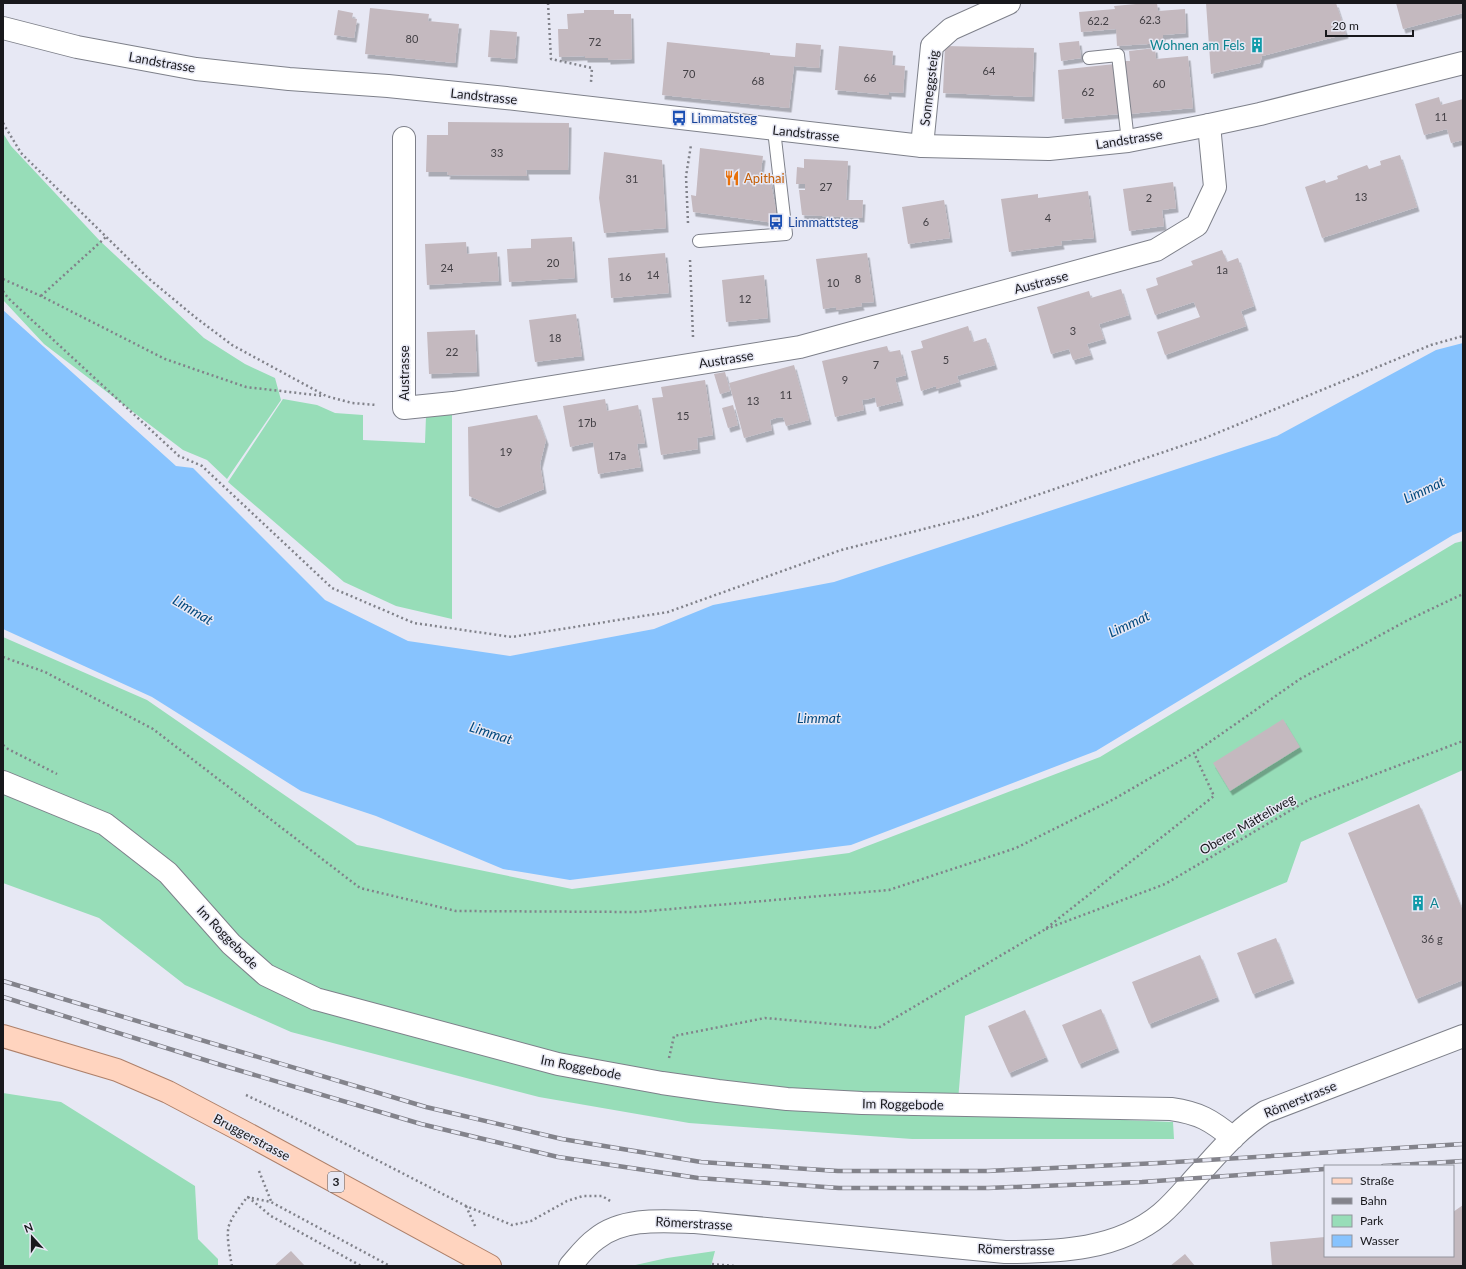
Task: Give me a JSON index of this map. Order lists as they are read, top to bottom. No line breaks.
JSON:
{"streets":{"main road":["Bruggerstrasse","3"],"street":["Landstrasse","Sonneggsteig","Austrasse","Im Roggebode","Römerstrasse"],"path":["Oberer Mätteliweg"]},"crossings":[["Landstrasse","Sonneggsteig"],["Landstrasse","Austrasse"],["Im Roggebode","Römerstrasse"]],"water":["Limmat"],"places":{"building":["Wohnen am Fels","A"],"bus stop":["Limmatsteg","Limmattsteg"],"restaurant":["Apithai"]},"house_numbers":["62.3","62.2","80","72","64","70","66","68","60","62","11","33","31","27","13","2","4","6","20","24","1a","14","16","8","10","12","3","18","22","5","7","9","11","13","15","17b","19","17a","36 g"],"legend":["Straße","Bahn","Park","Wasser"],"scale_bar":"20 m","north":"top"}
